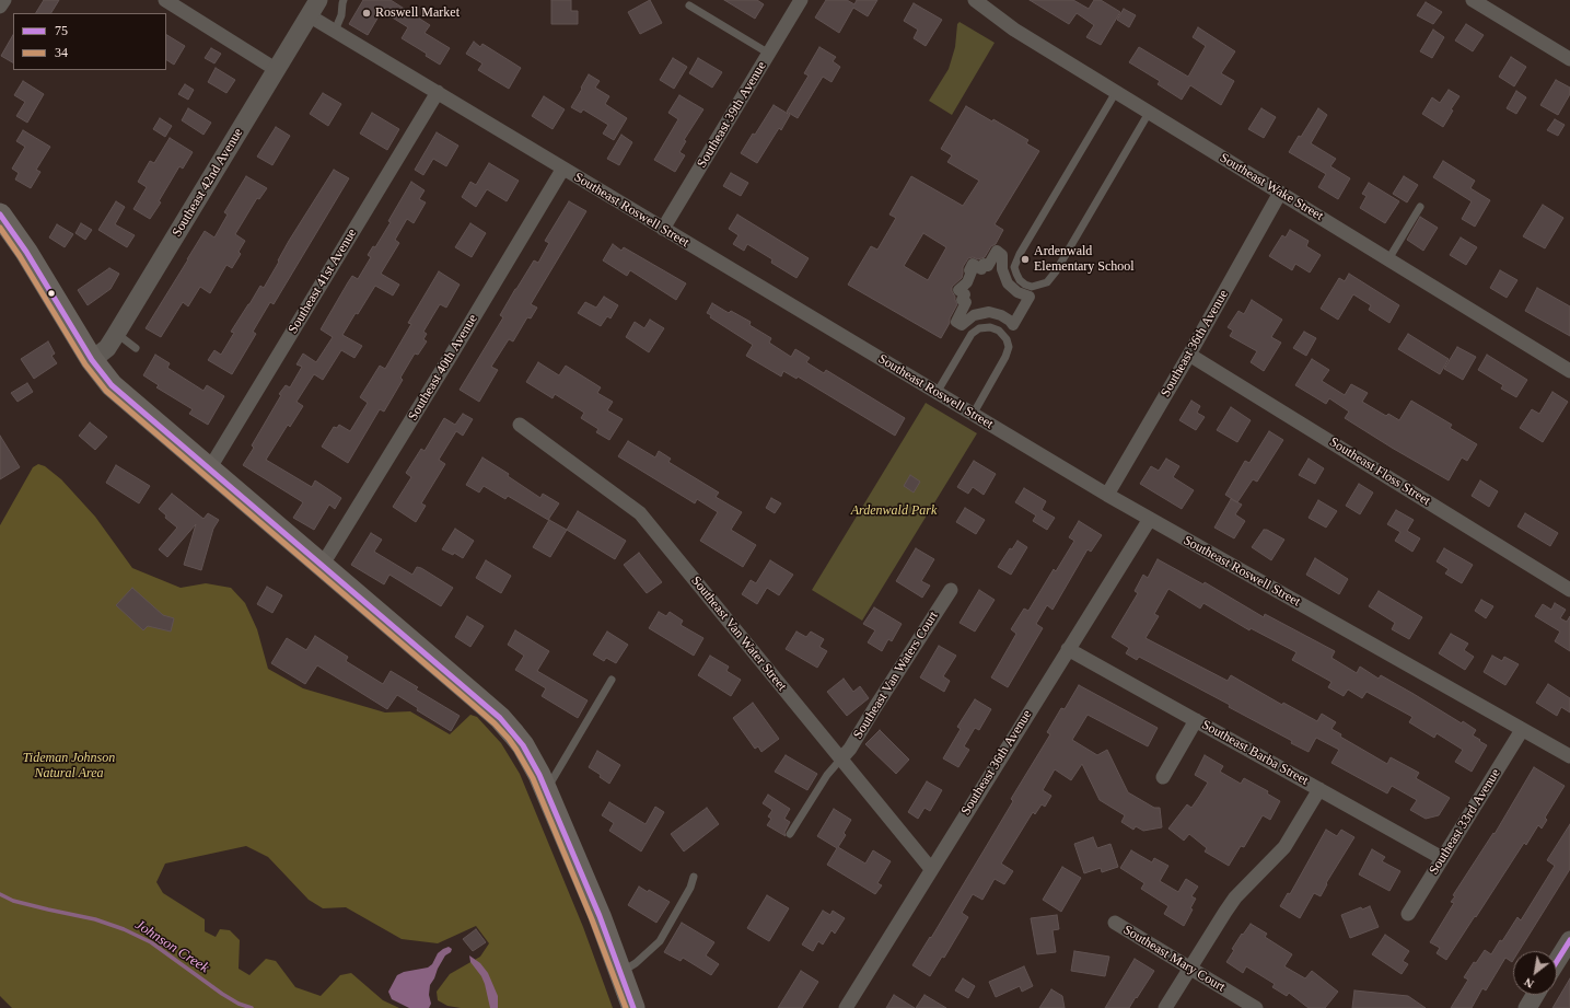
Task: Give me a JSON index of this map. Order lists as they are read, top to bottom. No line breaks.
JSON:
{"streets":{"street":["Southeast 39th Avenue","Southeast 42nd Avenue","Southeast Wake Street","Southeast Roswell Street","Southeast 41st Avenue","Southeast 36th Avenue","Southeast 40th Avenue","Southeast Floss Street","Southeast Van Water Street","Southeast Van Waters Court","Southeast Barba Street","Southeast 33rd Avenue","Southeast Mary Court"]},"crossings":[["Southeast 39th Avenue","Southeast Roswell Street"],["Southeast 42nd Avenue","Southeast Roswell Street"],["Southeast Wake Street","Southeast 36th Avenue"],["Southeast Roswell Street","Southeast 41st Avenue"],["Southeast Roswell Street","Southeast 36th Avenue"],["Southeast Roswell Street","Southeast 40th Avenue"],["Southeast Roswell Street","Southeast 33rd Avenue"],["Southeast 36th Avenue","Southeast Floss Street"],["Southeast 36th Avenue","Southeast Van Water Street"],["Southeast 36th Avenue","Southeast Barba Street"],["Southeast Van Water Street","Southeast Van Waters Court"],["Southeast Barba Street","Southeast 33rd Avenue"]],"water":["Johnson Creek"],"parks":["Ardenwald Park","Tideman Johnson Natural Area"],"places":["Roswell Market","Ardenwald Elementary School"],"lines":["transit line 75","transit line 34"],"legend":["75","34"],"north":"bottom left"}
